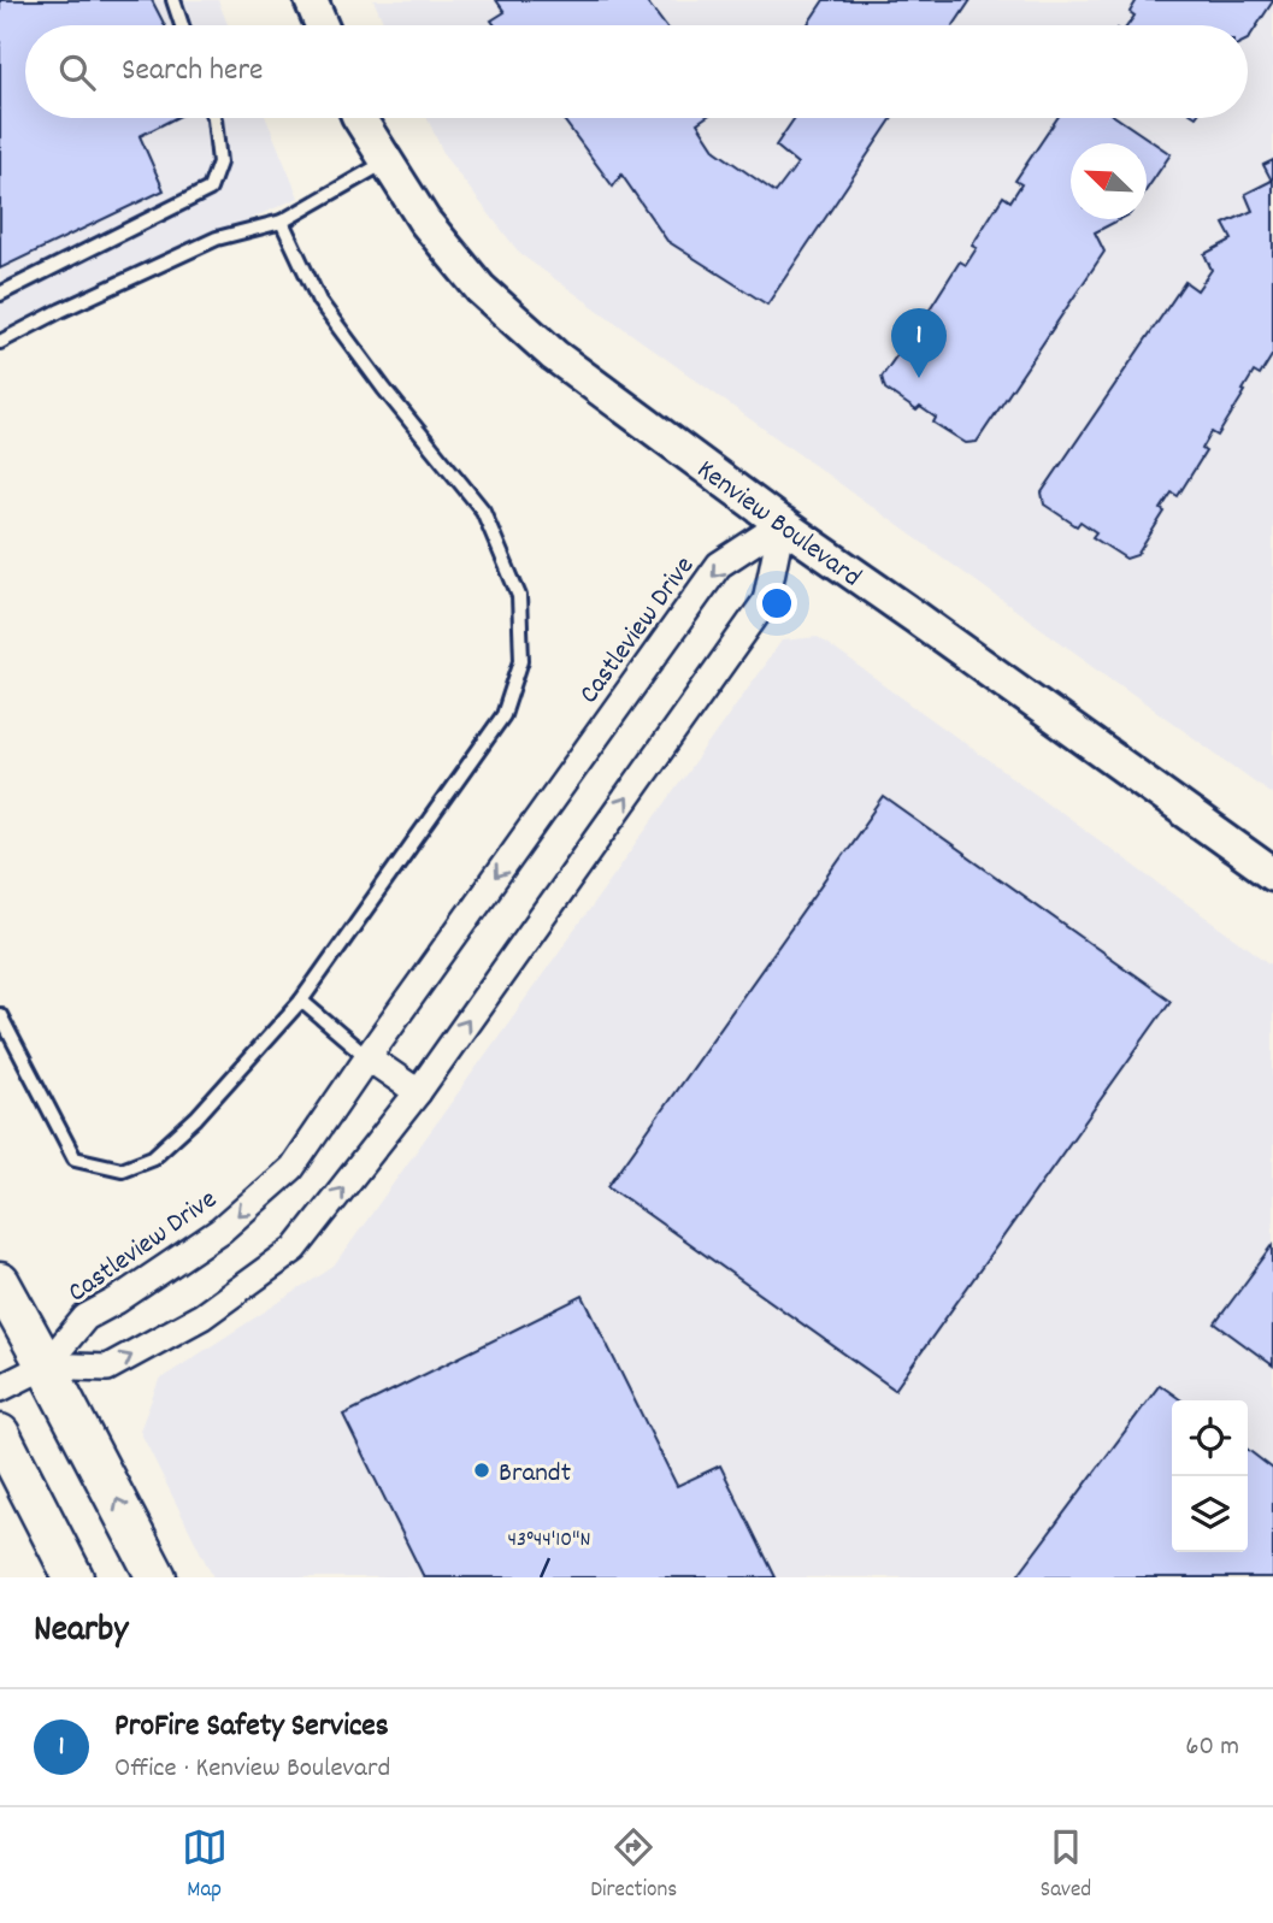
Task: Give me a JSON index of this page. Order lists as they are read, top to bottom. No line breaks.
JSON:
{"streets":{"street":["Kenview Boulevard","Castleview Drive"]},"crossings":[["Kenview Boulevard","Castleview Drive"]],"places":["Brandt"],"north":"top left","page":{"search":"Search here","pins":"1","heading":"Nearby","list":[{"mark":"1","name":"ProFire Safety Services","note":"Office · Kenview Boulevard","value":"60 m"}],"nav":["Map","Directions","Saved"]},"coordinates":["43°44'10\"N"]}
